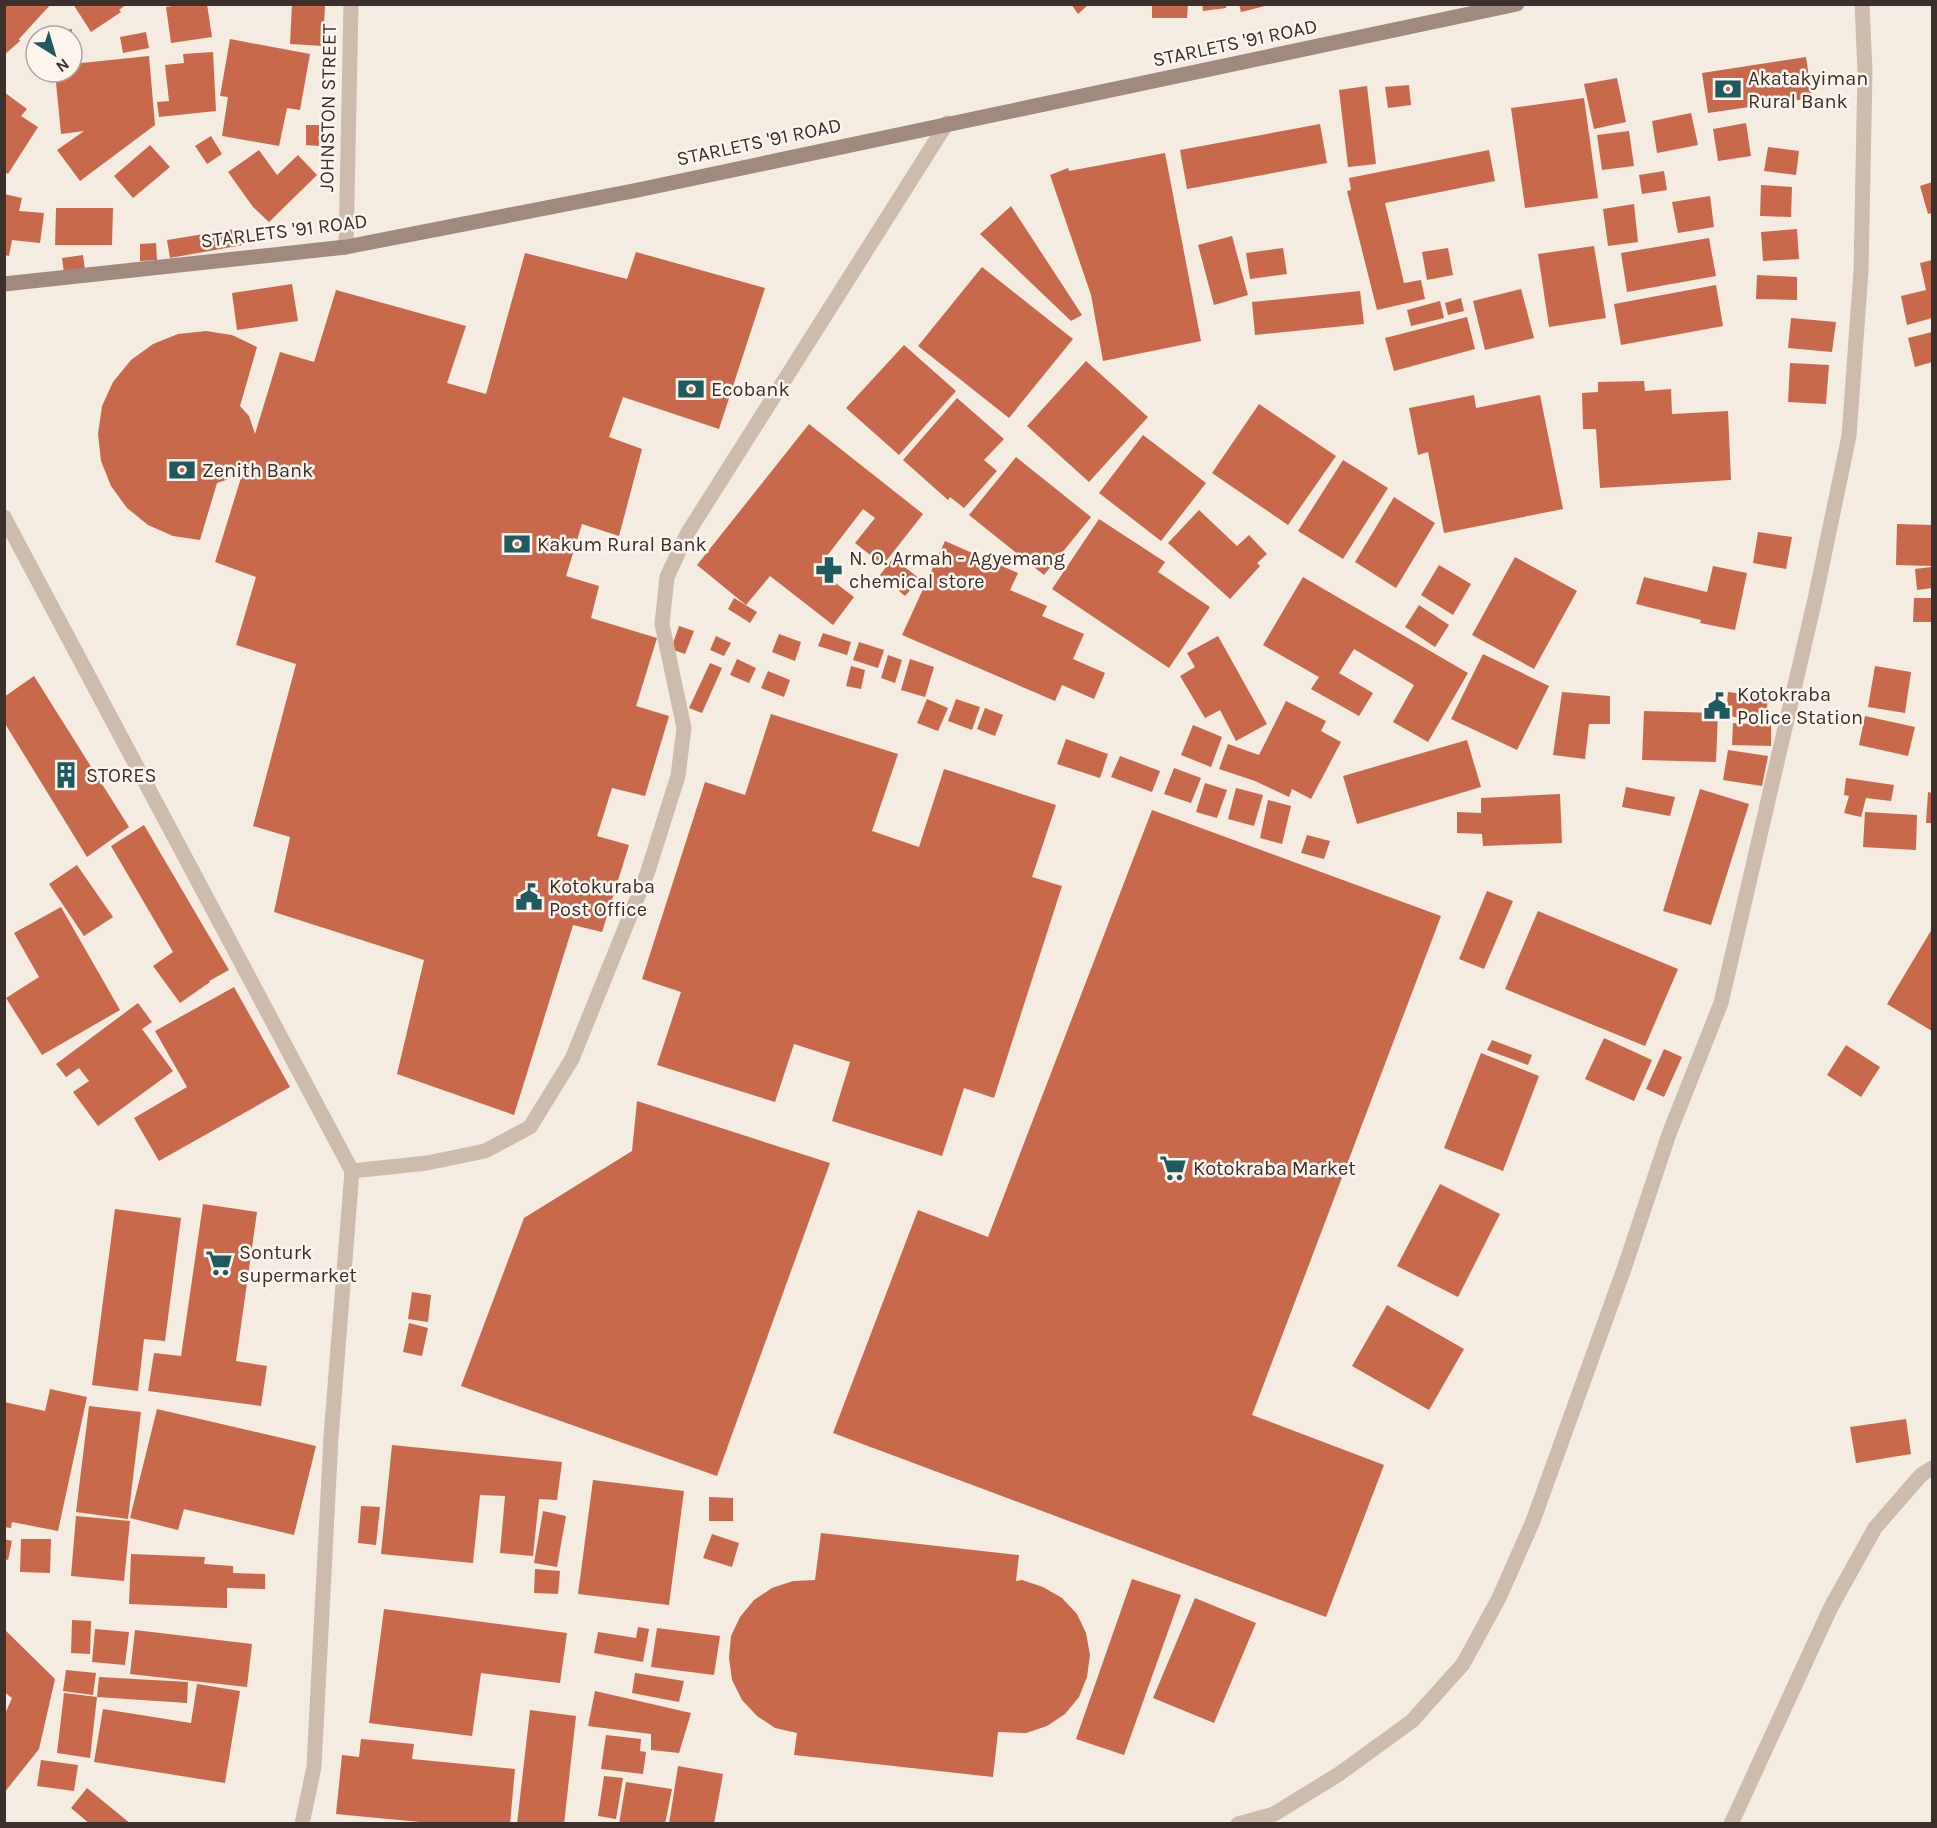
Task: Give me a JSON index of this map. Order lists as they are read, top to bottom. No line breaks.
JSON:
{"streets":{"street":["STARLETS '91 ROAD","JOHNSTON STREET"]},"crossings":[["STARLETS '91 ROAD","JOHNSTON STREET"]],"places":{"bank":["Akatakyiman Rural Bank","Ecobank","Zenith Bank","Kakum Rural Bank"],"pharmacy":["N. O. Armah - Agyemang chemical store"],"public building":["Kotokraba Police Station","Kotokuraba Post Office"],"building":["STORES"],"supermarket":["Kotokraba Market","Sonturk supermarket"]},"north":"bottom right"}
